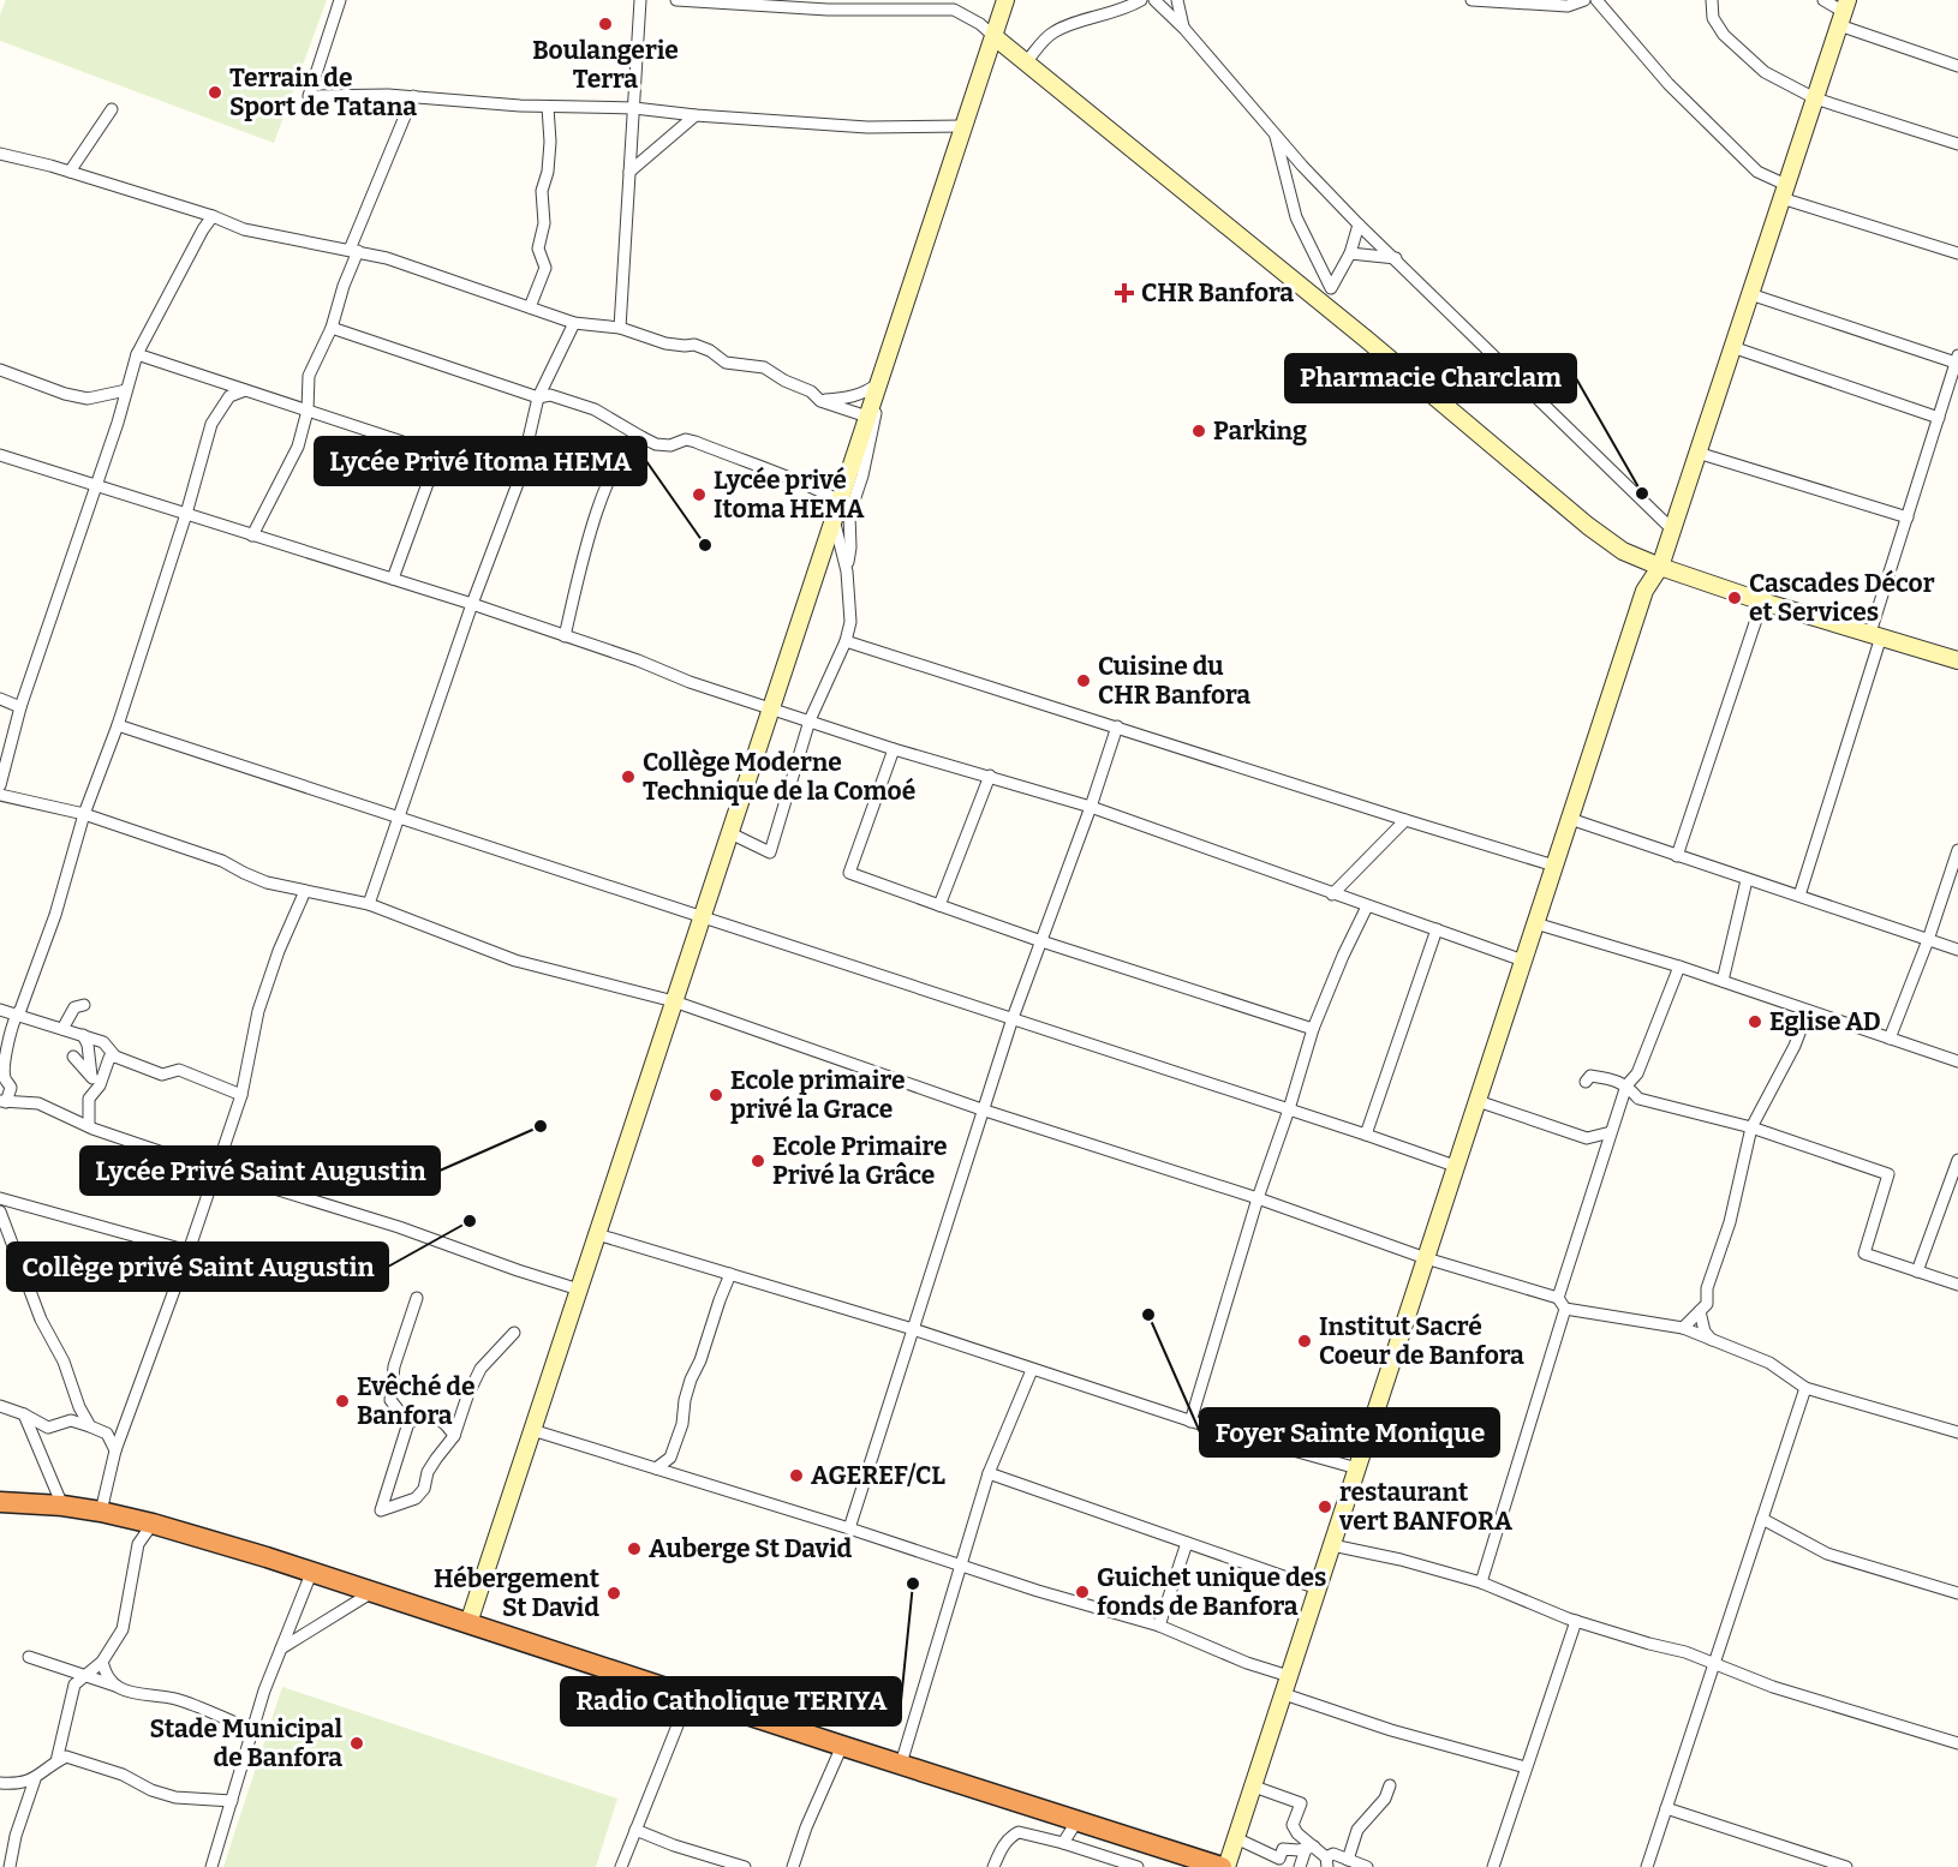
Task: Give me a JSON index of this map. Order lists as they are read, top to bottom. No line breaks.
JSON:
{"places":{"other":["Boulangerie Terra","Terrain de Sport de Tatana","Parking","Pharmacie Charclam","Lycée privé Itoma HEMA","Lycée Privé Itoma HEMA","Cascades Décor et Services","Cuisine du CHR Banfora","Collège Moderne Technique de la Comoé","Eglise AD","Ecole primaire privé la Grace","Lycée Privé Saint Augustin","Ecole Primaire Privé la Grâce","Collège privé Saint Augustin","Foyer Sainte Monique","Institut Sacré Coeur de Banfora","Evêché de Banfora","AGEREF/CL","restaurant vert BANFORA","Auberge St David","Radio Catholique TERIYA","Guichet unique des fonds de Banfora","Hébergement St David","Stade Municipal de Banfora"],"health":["CHR Banfora"]}}
